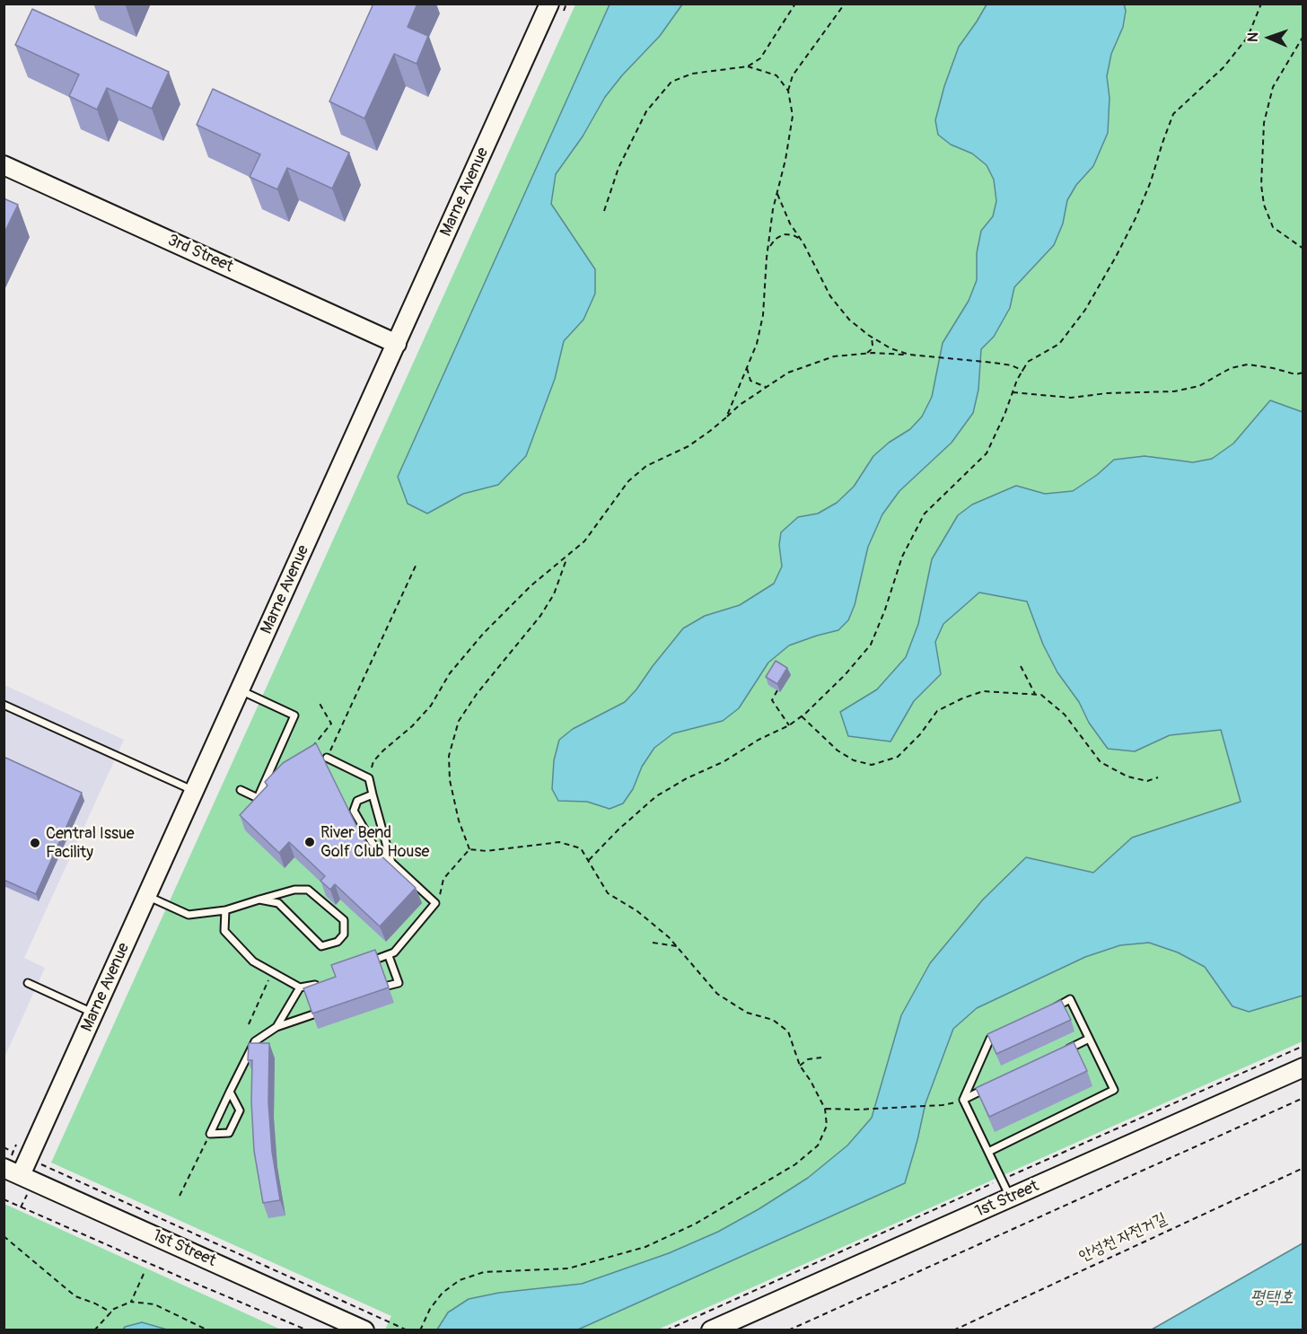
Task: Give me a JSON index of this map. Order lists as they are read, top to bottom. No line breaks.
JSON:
{"streets":{"street":["Marne Avenue","3rd Street","1st Street"],"path":["안성천 자전거길"]},"crossings":[["Marne Avenue","3rd Street"],["Marne Avenue","1st Street"]],"water":["평택호"],"places":["River Bend Golf Club House","Central Issue Facility"],"north":"left"}
